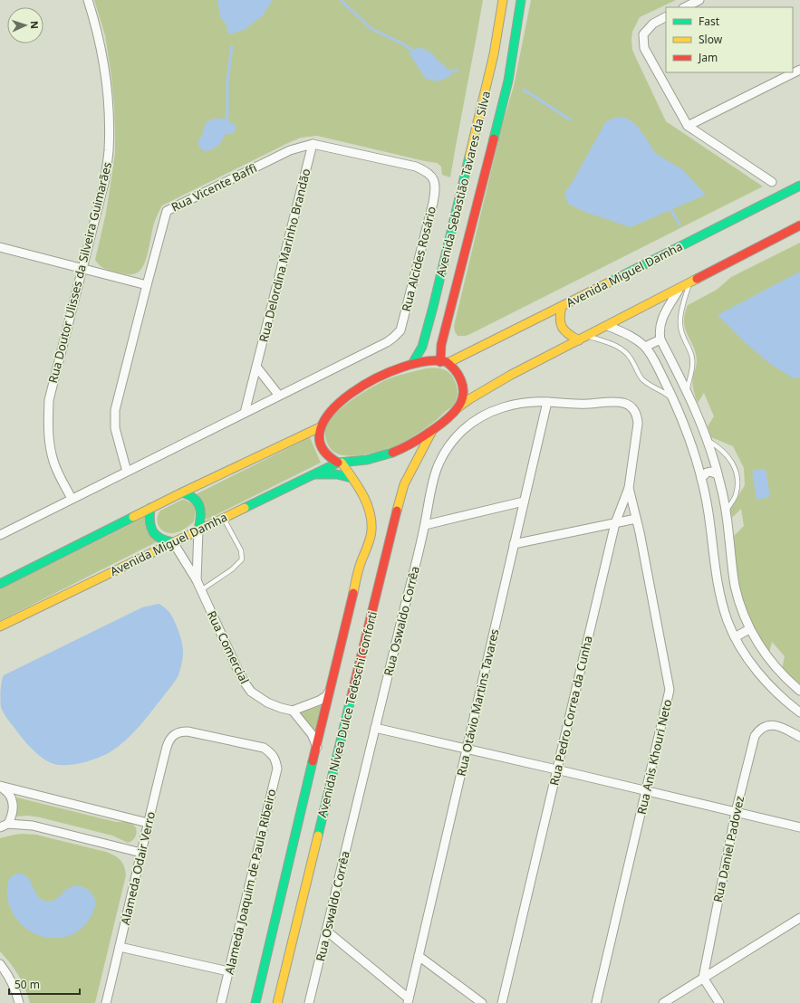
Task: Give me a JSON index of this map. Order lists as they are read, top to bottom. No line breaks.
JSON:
{"streets":{"main road":["Avenida Sebastião Tavares da Silva","Avenida Miguel Damha","Avenida Nívea Dulce Tedeschi Conforti"],"street":["Rua Vicente Baffi","Rua Delordina Marinho Brandão","Rua Alcides Rosário","Rua Doutor Ulisses da Silveira Guimarães","Rua Oswaldo Corrêa","Rua Comercial","Rua Otávio Martins Tavares","Rua Pedro Correa da Cunha","Rua Anis Khouri Neto","Rua Daniel Padovez","Alameda Odair Verro","Alameda Joaquim de Paula Ribeiro"]},"crossings":[["Avenida Sebastião Tavares da Silva","Avenida Miguel Damha"],["Rua Vicente Baffi","Rua Delordina Marinho Brandão"],["Rua Vicente Baffi","Rua Alcides Rosário"],["Avenida Miguel Damha","Rua Comercial"],["Avenida Miguel Damha","Avenida Nívea Dulce Tedeschi Conforti"],["Rua Oswaldo Corrêa","Rua Otávio Martins Tavares"],["Rua Oswaldo Corrêa","Rua Pedro Correa da Cunha"],["Rua Pedro Correa da Cunha","Rua Anis Khouri Neto"],["Alameda Odair Verro","Alameda Joaquim de Paula Ribeiro"]],"legend":["Fast","Slow","Jam"],"scale_bar":"50 m","north":"right"}
